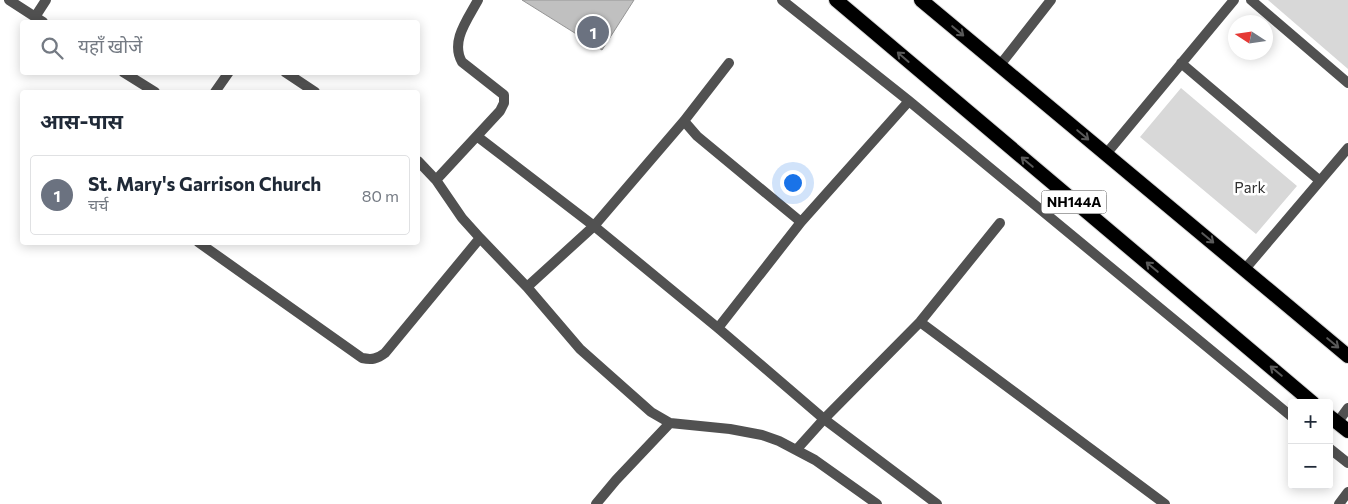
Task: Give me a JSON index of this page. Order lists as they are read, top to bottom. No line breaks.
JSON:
{"streets":{"highway":["NH144A"]},"parks":["Park"],"north":"left","page":{"pins":"1","search":"यहाँ खोजें","heading":"आस-पास","list":[{"mark":"1","name":"St. Mary's Garrison Church","note":"चर्च","value":"80 m"}],"map_buttons":["+","−"]}}
